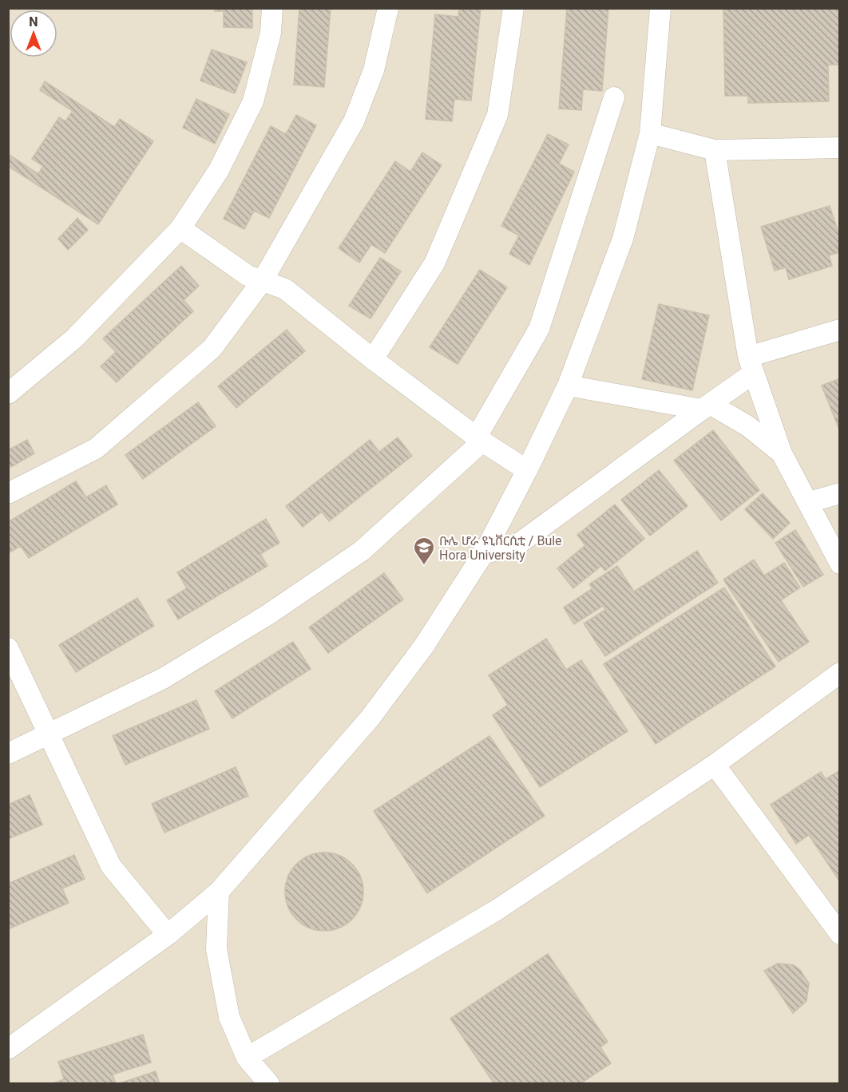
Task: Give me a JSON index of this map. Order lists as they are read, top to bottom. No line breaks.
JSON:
{"places":{"school or university":["ቡሌ ሆራ ዩኒቨርሲቲ / Bule Hora University"]},"north":"top"}
